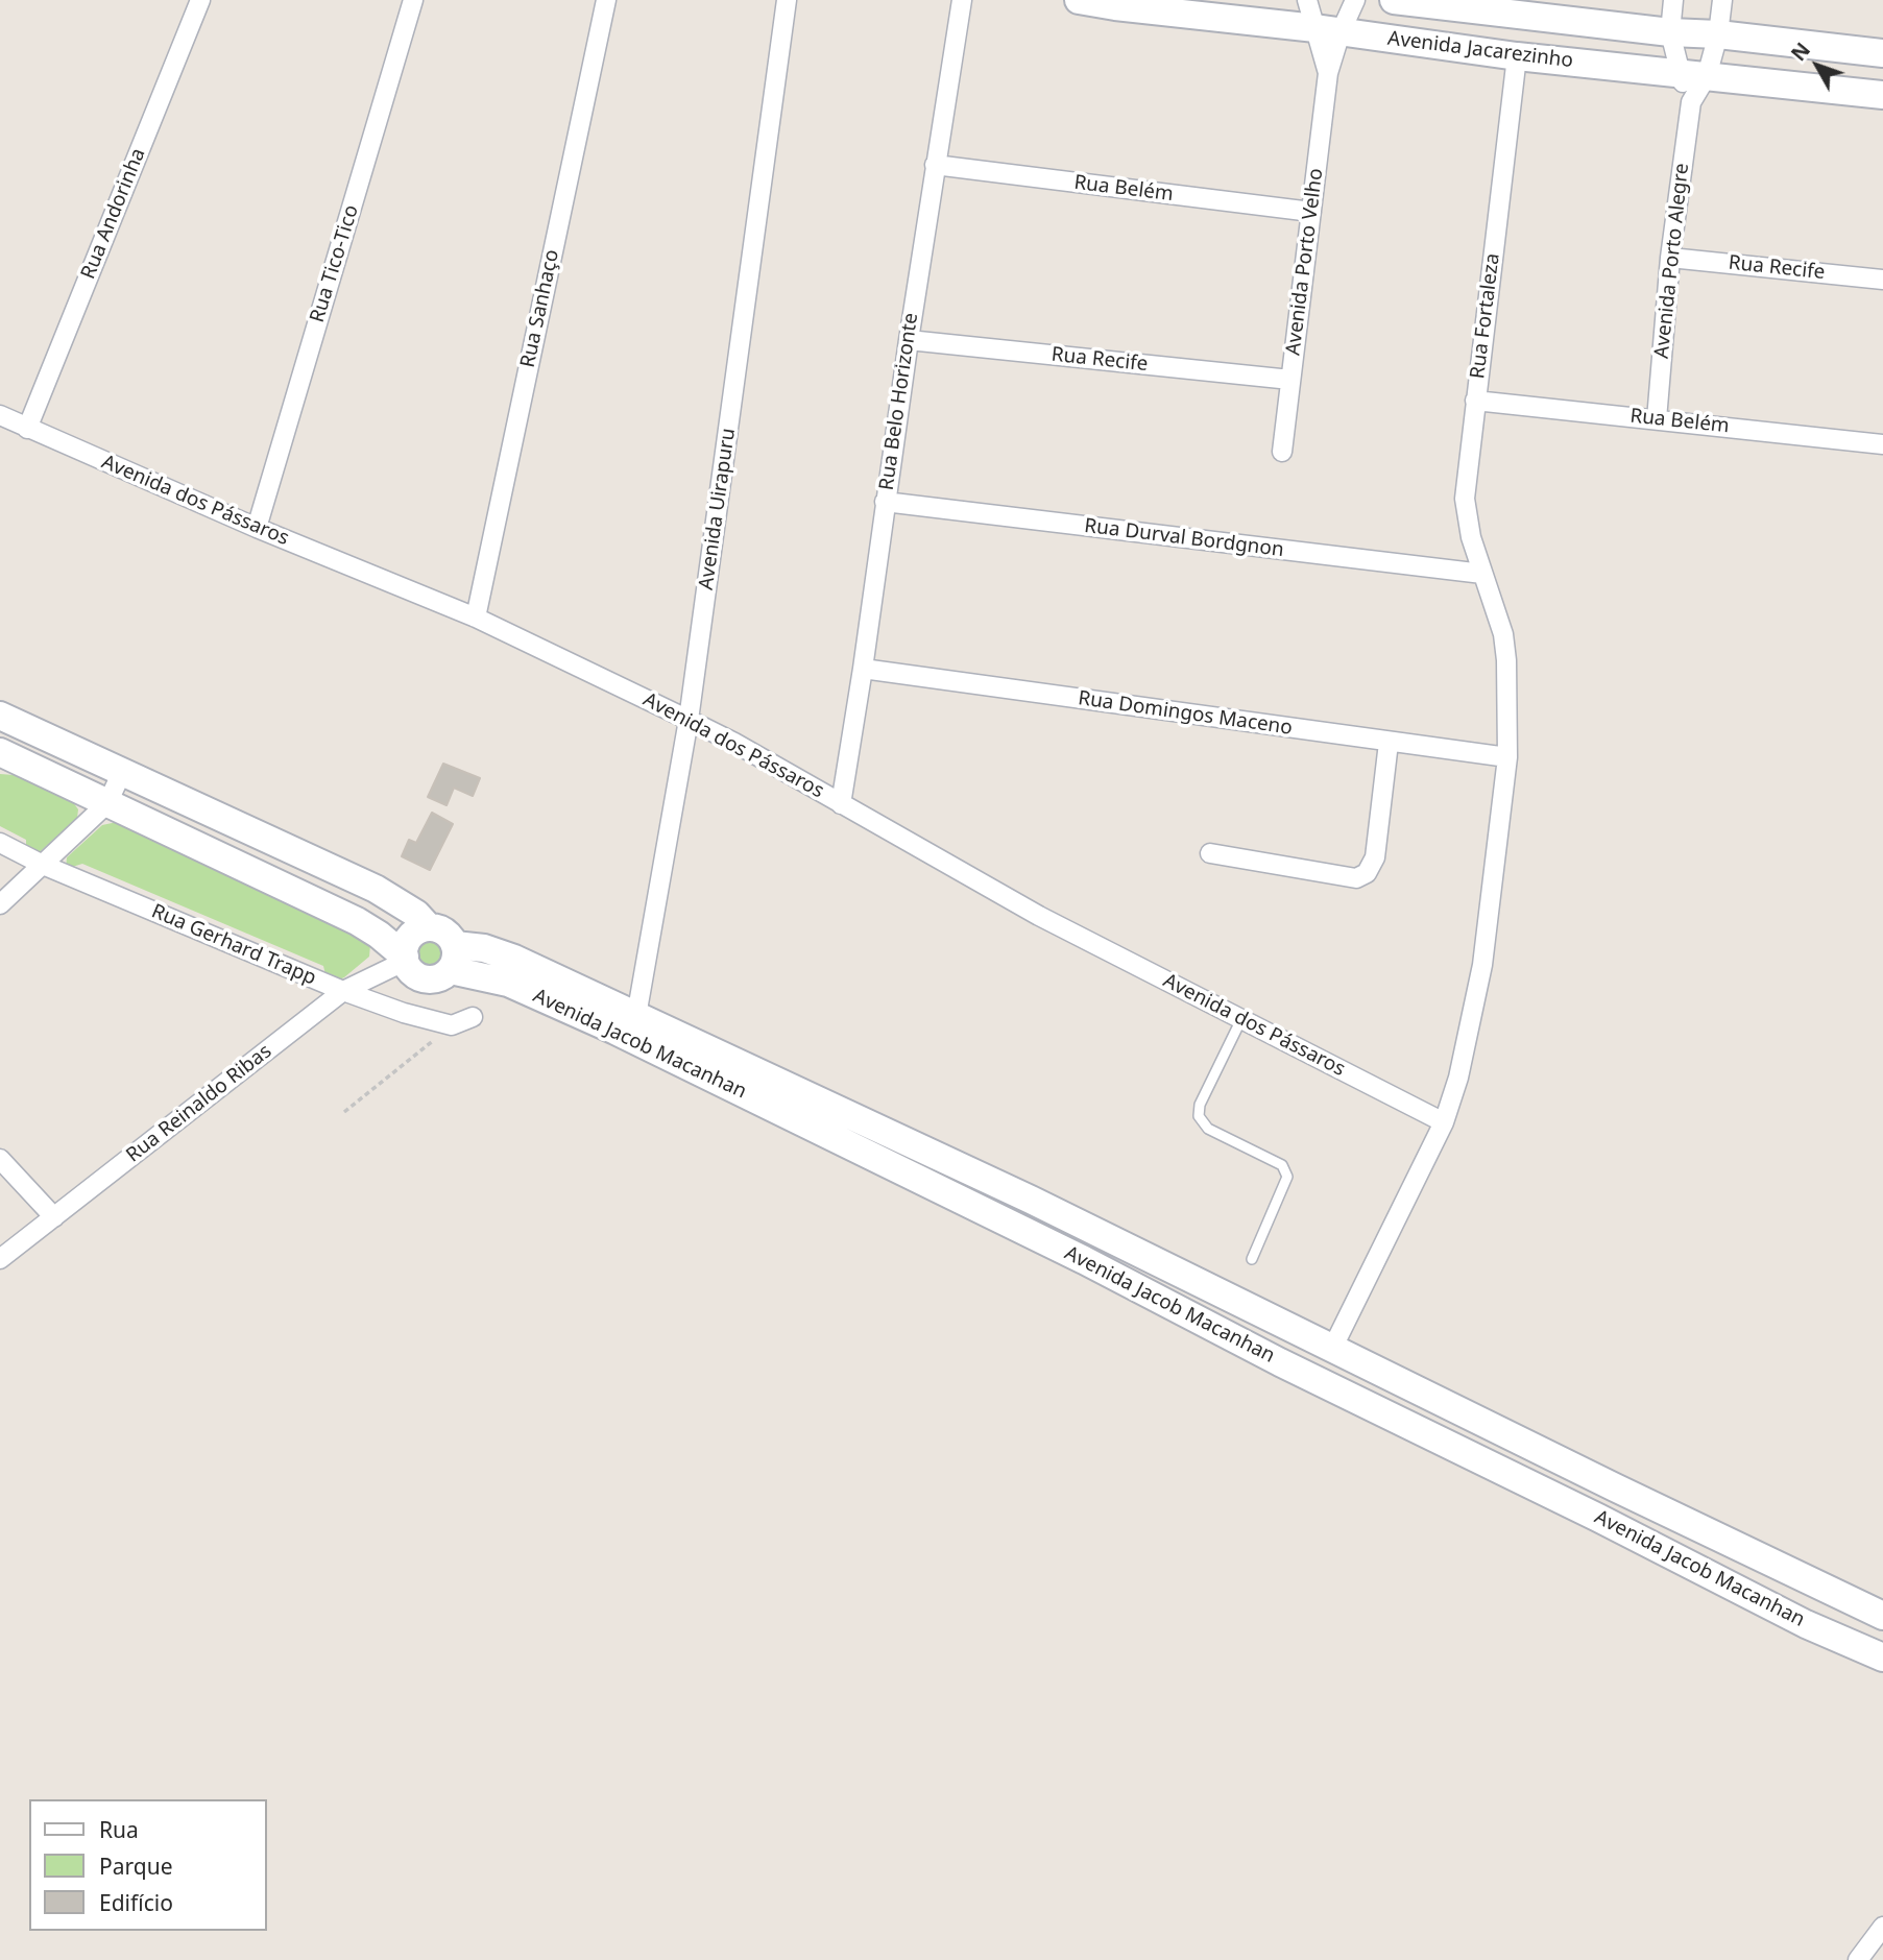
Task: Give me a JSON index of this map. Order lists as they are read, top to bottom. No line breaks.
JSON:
{"streets":{"main road":["Avenida Jacarezinho","Avenida Jacob Macanhan"],"street":["Rua Belém","Rua Andorinha","Avenida Porto Alegre","Avenida Porto Velho","Rua Tico-Tico","Rua Recife","Rua Sanhaço","Rua Fortaleza","Rua Belo Horizonte","Avenida dos Pássaros","Avenida Uirapuru","Rua Durval Bordgnon","Rua Domingos Maceno","Rua Gerhard Trapp","Rua Reinaldo Ribas"]},"crossings":[["Avenida Jacarezinho","Avenida Porto Alegre"],["Avenida Jacarezinho","Avenida Porto Velho"],["Avenida Jacarezinho","Rua Fortaleza"],["Rua Belém","Avenida Porto Alegre"],["Rua Belém","Avenida Porto Velho"],["Rua Belém","Rua Fortaleza"],["Rua Belém","Rua Belo Horizonte"],["Rua Andorinha","Avenida dos Pássaros"],["Avenida Porto Alegre","Rua Recife"],["Avenida Porto Velho","Rua Recife"],["Rua Tico-Tico","Avenida dos Pássaros"],["Rua Recife","Rua Belo Horizonte"],["Rua Sanhaço","Avenida dos Pássaros"],["Rua Fortaleza","Avenida dos Pássaros"],["Rua Fortaleza","Rua Durval Bordgnon"],["Rua Fortaleza","Rua Domingos Maceno"],["Rua Fortaleza","Avenida Jacob Macanhan"],["Rua Belo Horizonte","Avenida dos Pássaros"],["Rua Belo Horizonte","Rua Durval Bordgnon"],["Rua Belo Horizonte","Rua Domingos Maceno"],["Avenida dos Pássaros","Avenida Uirapuru"],["Avenida Uirapuru","Avenida Jacob Macanhan"],["Rua Gerhard Trapp","Rua Reinaldo Ribas"],["Avenida Jacob Macanhan","Rua Reinaldo Ribas"]],"legend":["Rua","Parque","Edifício"],"north":"top left"}
